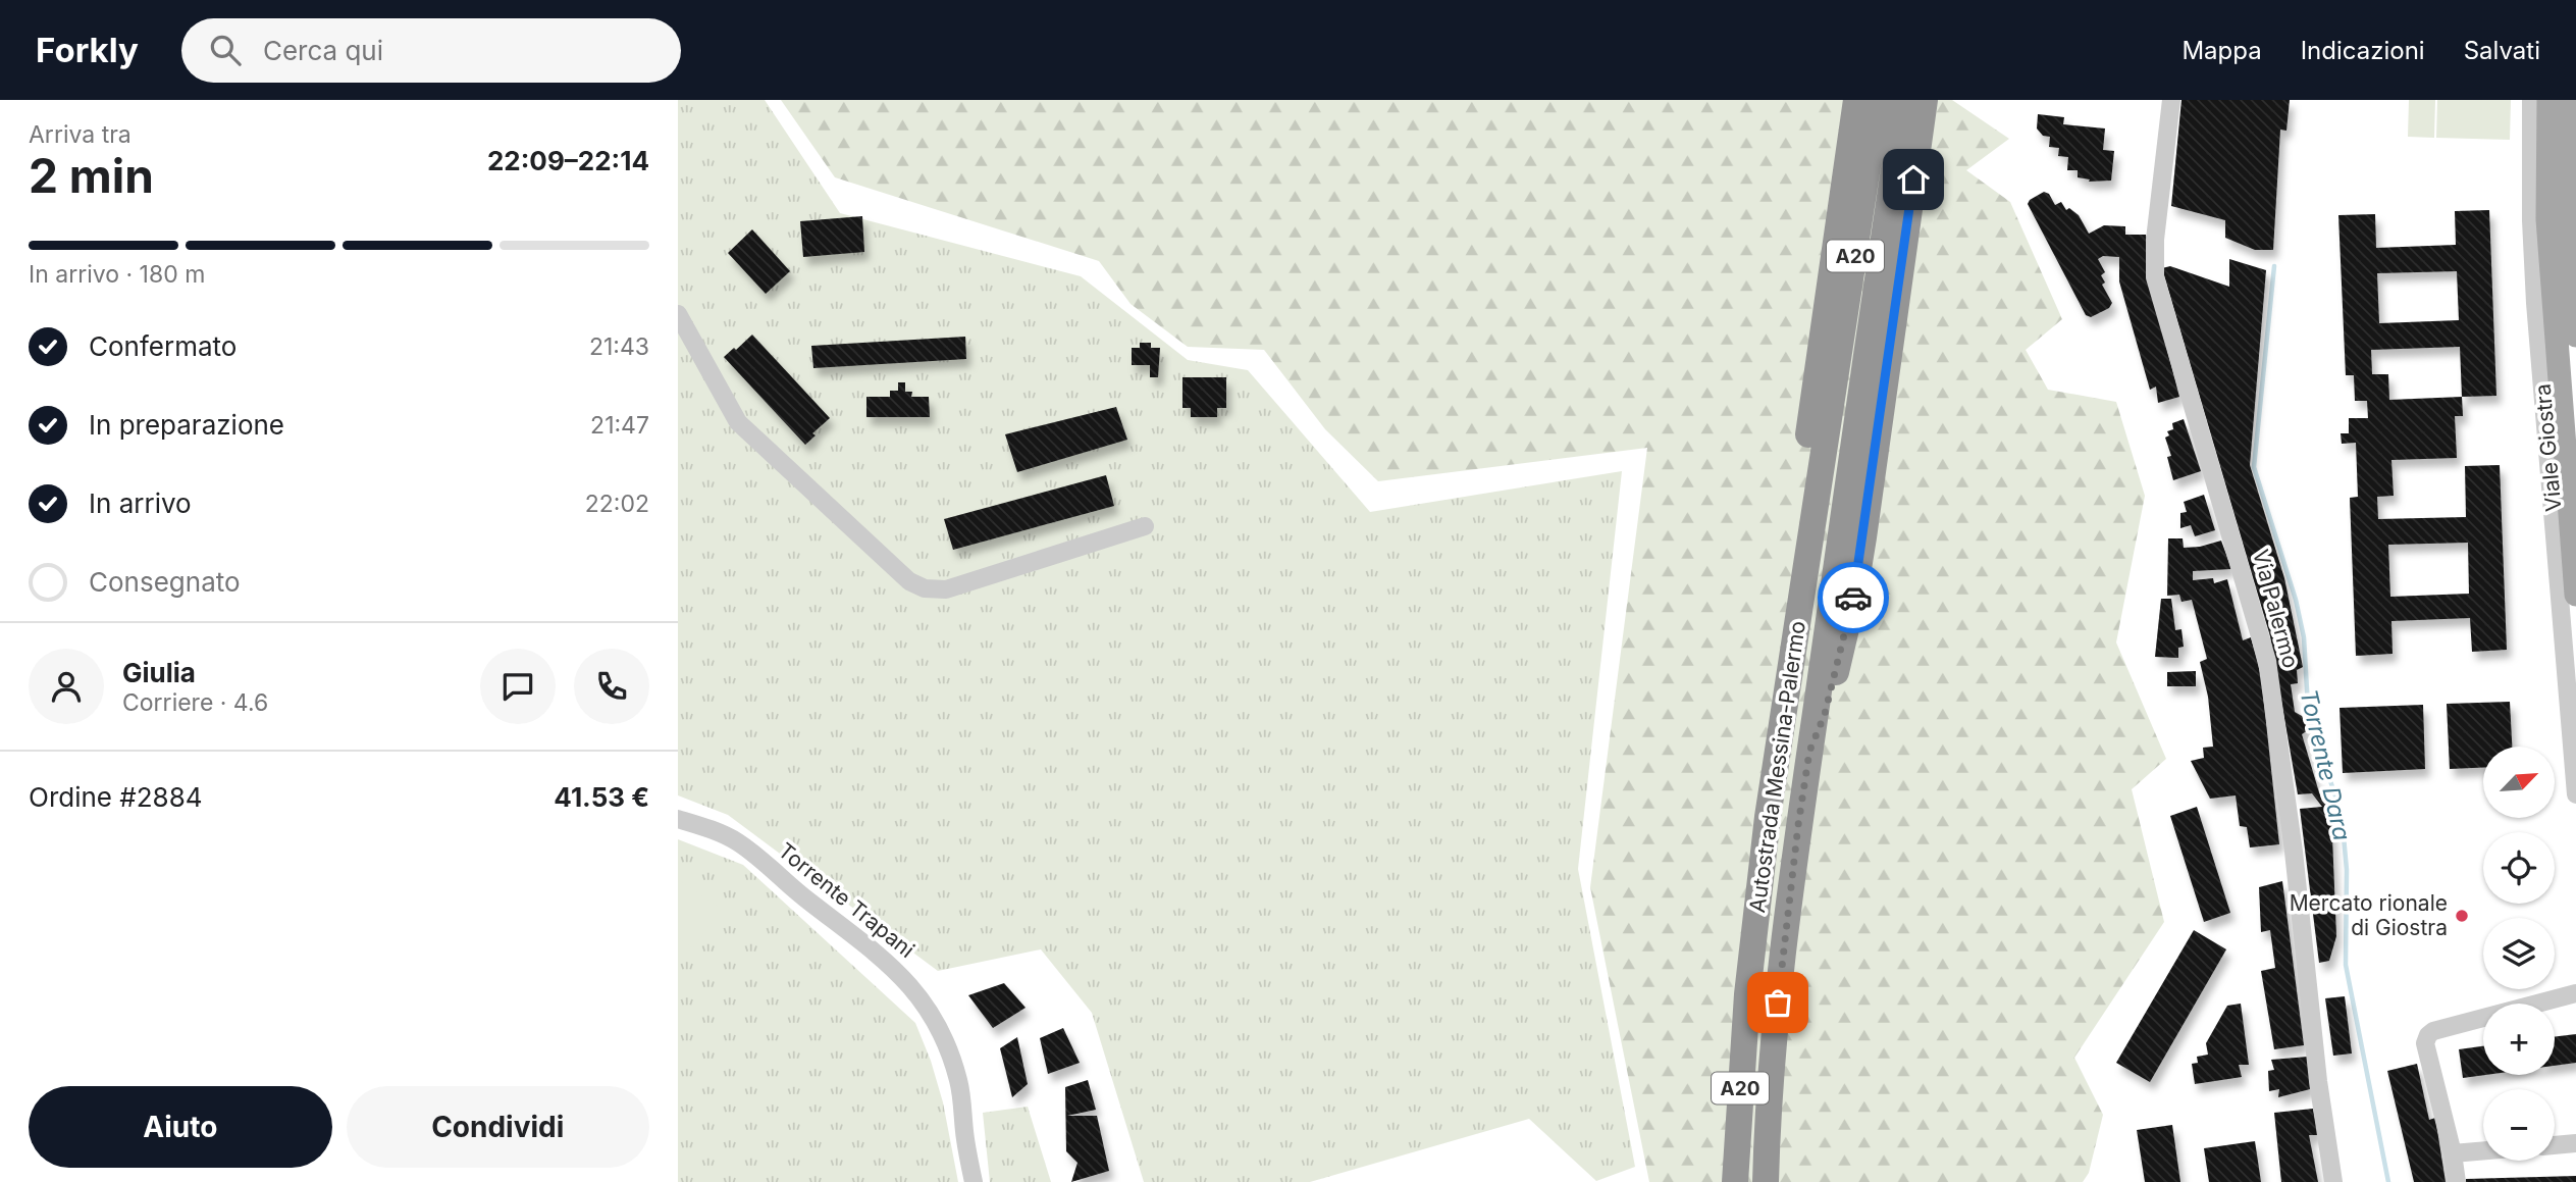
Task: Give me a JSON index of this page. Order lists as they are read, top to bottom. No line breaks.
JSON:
{"streets":{"highway":["A20","Autostrada Messina-Palermo"],"main road":["Viale Giostra"],"street":["Via Palermo","Torrente Trapani"]},"water":["Torrente Dara"],"places":["Mercato rionale di Giostra"],"north":"top right","page":{"header":"Forkly","search":"Cerca qui","nav":["Mappa","Indicazioni","Salvati"],"heading":["2 min","Arriva tra","22:09–22:14"],"panel":["Giulia","Corriere · 4.6","Ordine #2884","41.53 €"],"bar":"In arrivo · 180 m","list":[["Confermato","21:43"],["In preparazione","21:47"],["In arrivo","22:02"],"Consegnato"],"map_buttons":["+","−"],"buttons":["Aiuto","Condividi"]}}
